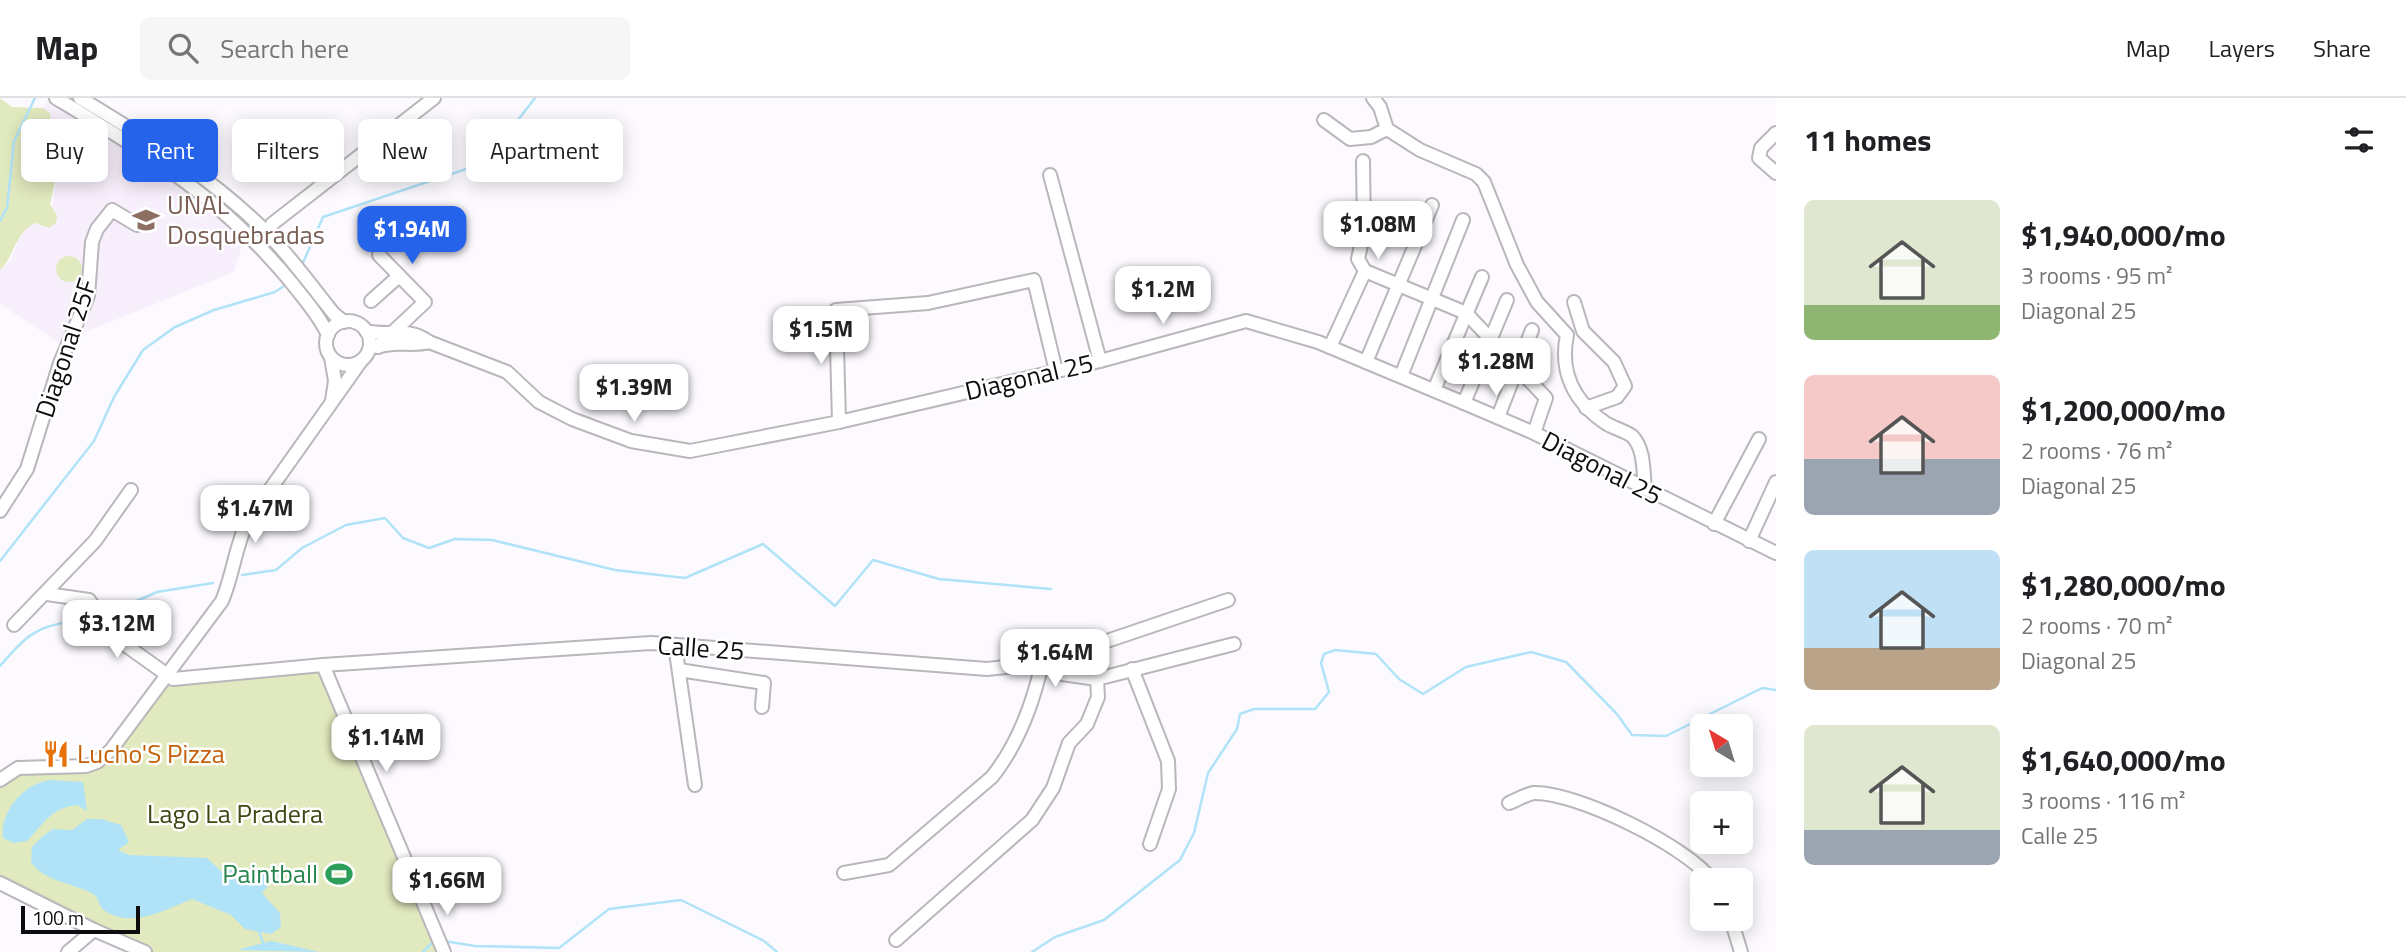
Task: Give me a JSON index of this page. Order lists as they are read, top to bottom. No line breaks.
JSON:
{"streets":{"street":["Diagonal 25F","Diagonal 25","Calle 25"]},"parks":["Lago La Pradera"],"places":{"school or university":["UNAL Dosquebradas"],"restaurant":["Lucho'S Pizza"],"sports":["Paintball"]},"scale_bar":"100 m","north":"top left","page":{"header":"Map","search":"Search here","nav":["Map","Layers","Share"],"heading":"11 homes","chip":["Buy","Rent","Filters","New","Apartment"],"list":[{"name":"$1,940,000/mo","note":"3 rooms · 95 m² · Diagonal 25"},{"name":"$1,200,000/mo","note":"2 rooms · 76 m² · Diagonal 25"},{"name":"$1,280,000/mo","note":"2 rooms · 70 m² · Diagonal 25"},{"name":"$1,640,000/mo","note":"3 rooms · 116 m² · Calle 25"}],"price":["$1.08M","$1.94M","$1.2M","$1.5M","$1.28M","$1.39M","$1.47M","$3.12M","$1.64M","$1.14M","$1.66M"],"map_buttons":["+","−"],"scale":"100 m"}}
